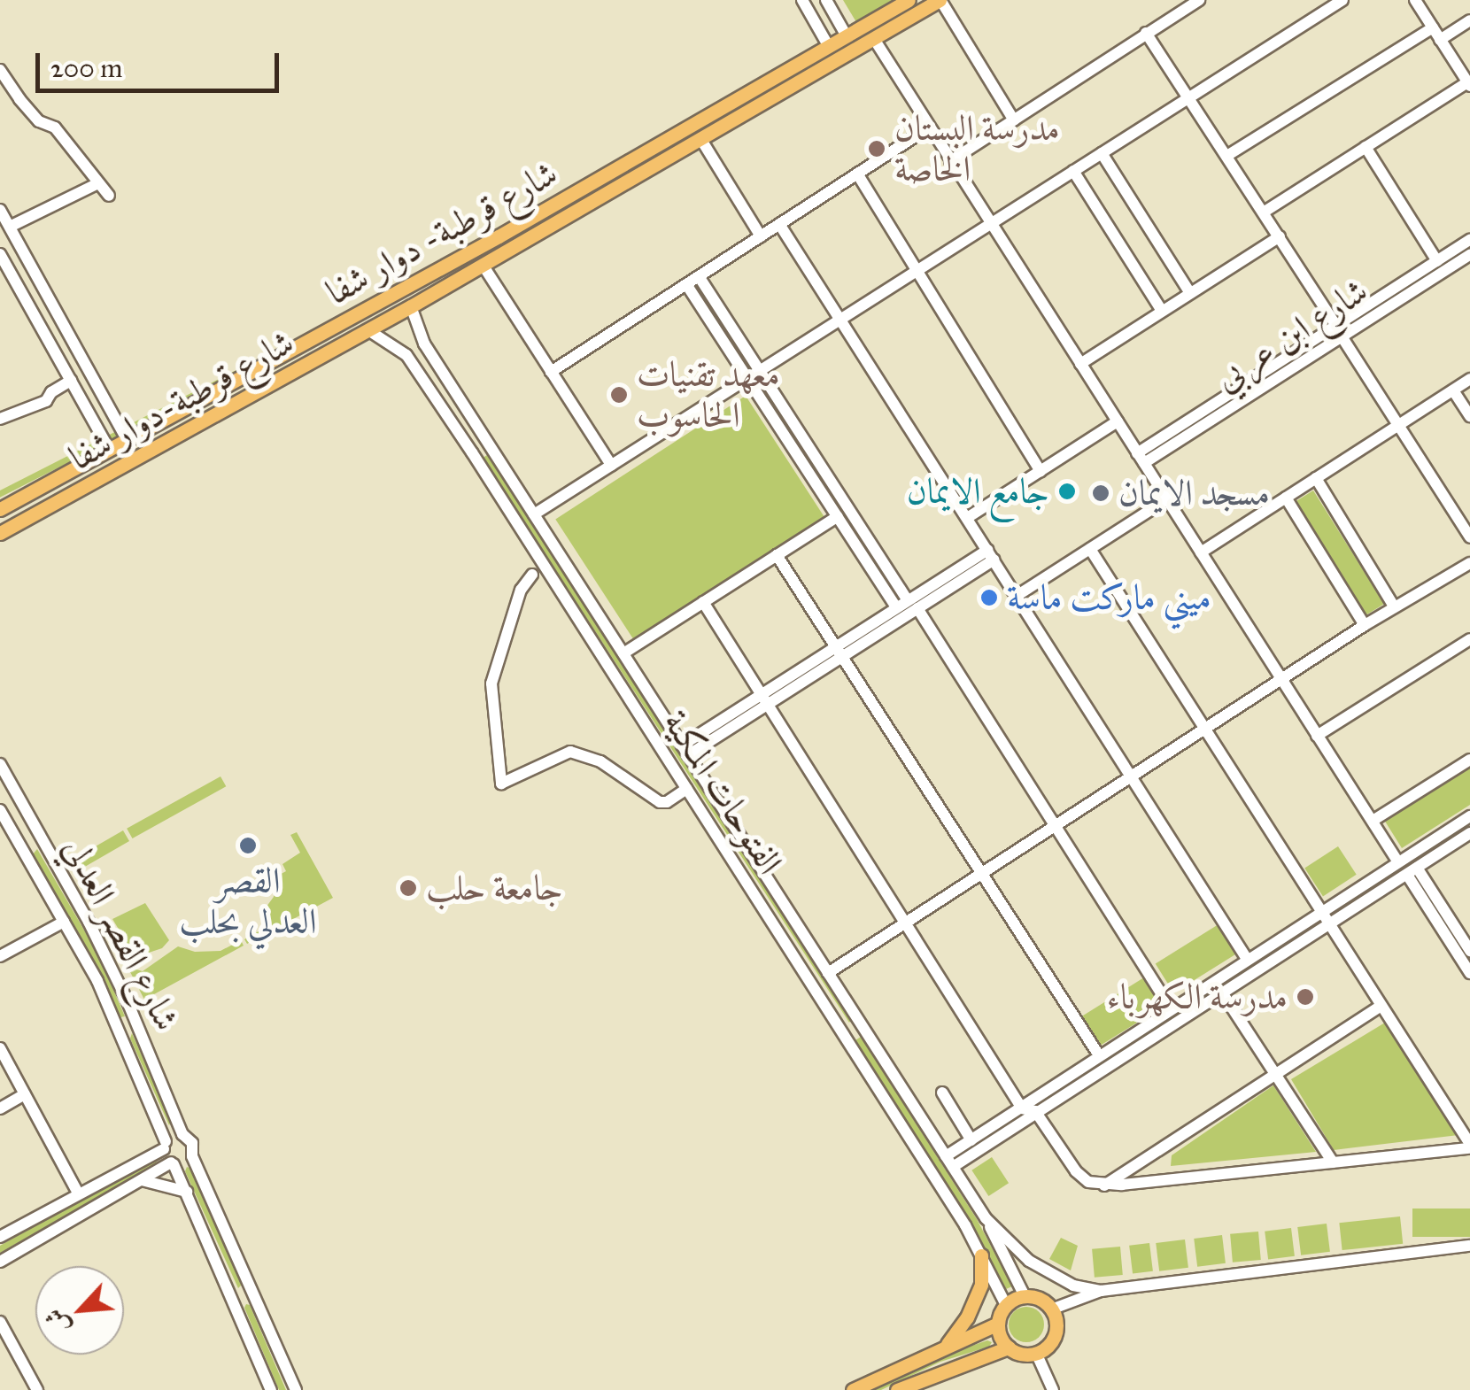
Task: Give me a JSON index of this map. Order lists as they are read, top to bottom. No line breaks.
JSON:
{"streets":{"main road":["شارع قرطبة- دوار شفا","شارع قرطبة-دوار شفا"],"street":["شارع ابن عربي","الفتوحات المكية","شارع القصر العدلي"]},"crossings":[["شارع قرطبة-دوار شفا","الفتوحات المكية"]],"places":["مدرسة البستان الخاصة","معهد تقنيات الحاسوب","جامع الايمان","مسجد الايمان","ميني ماركت ماسة","القصر العدلي بحلب","جامعة حلب","مدرسة الكهرباء"],"scale_bar":"200 m","north":"bottom left"}
